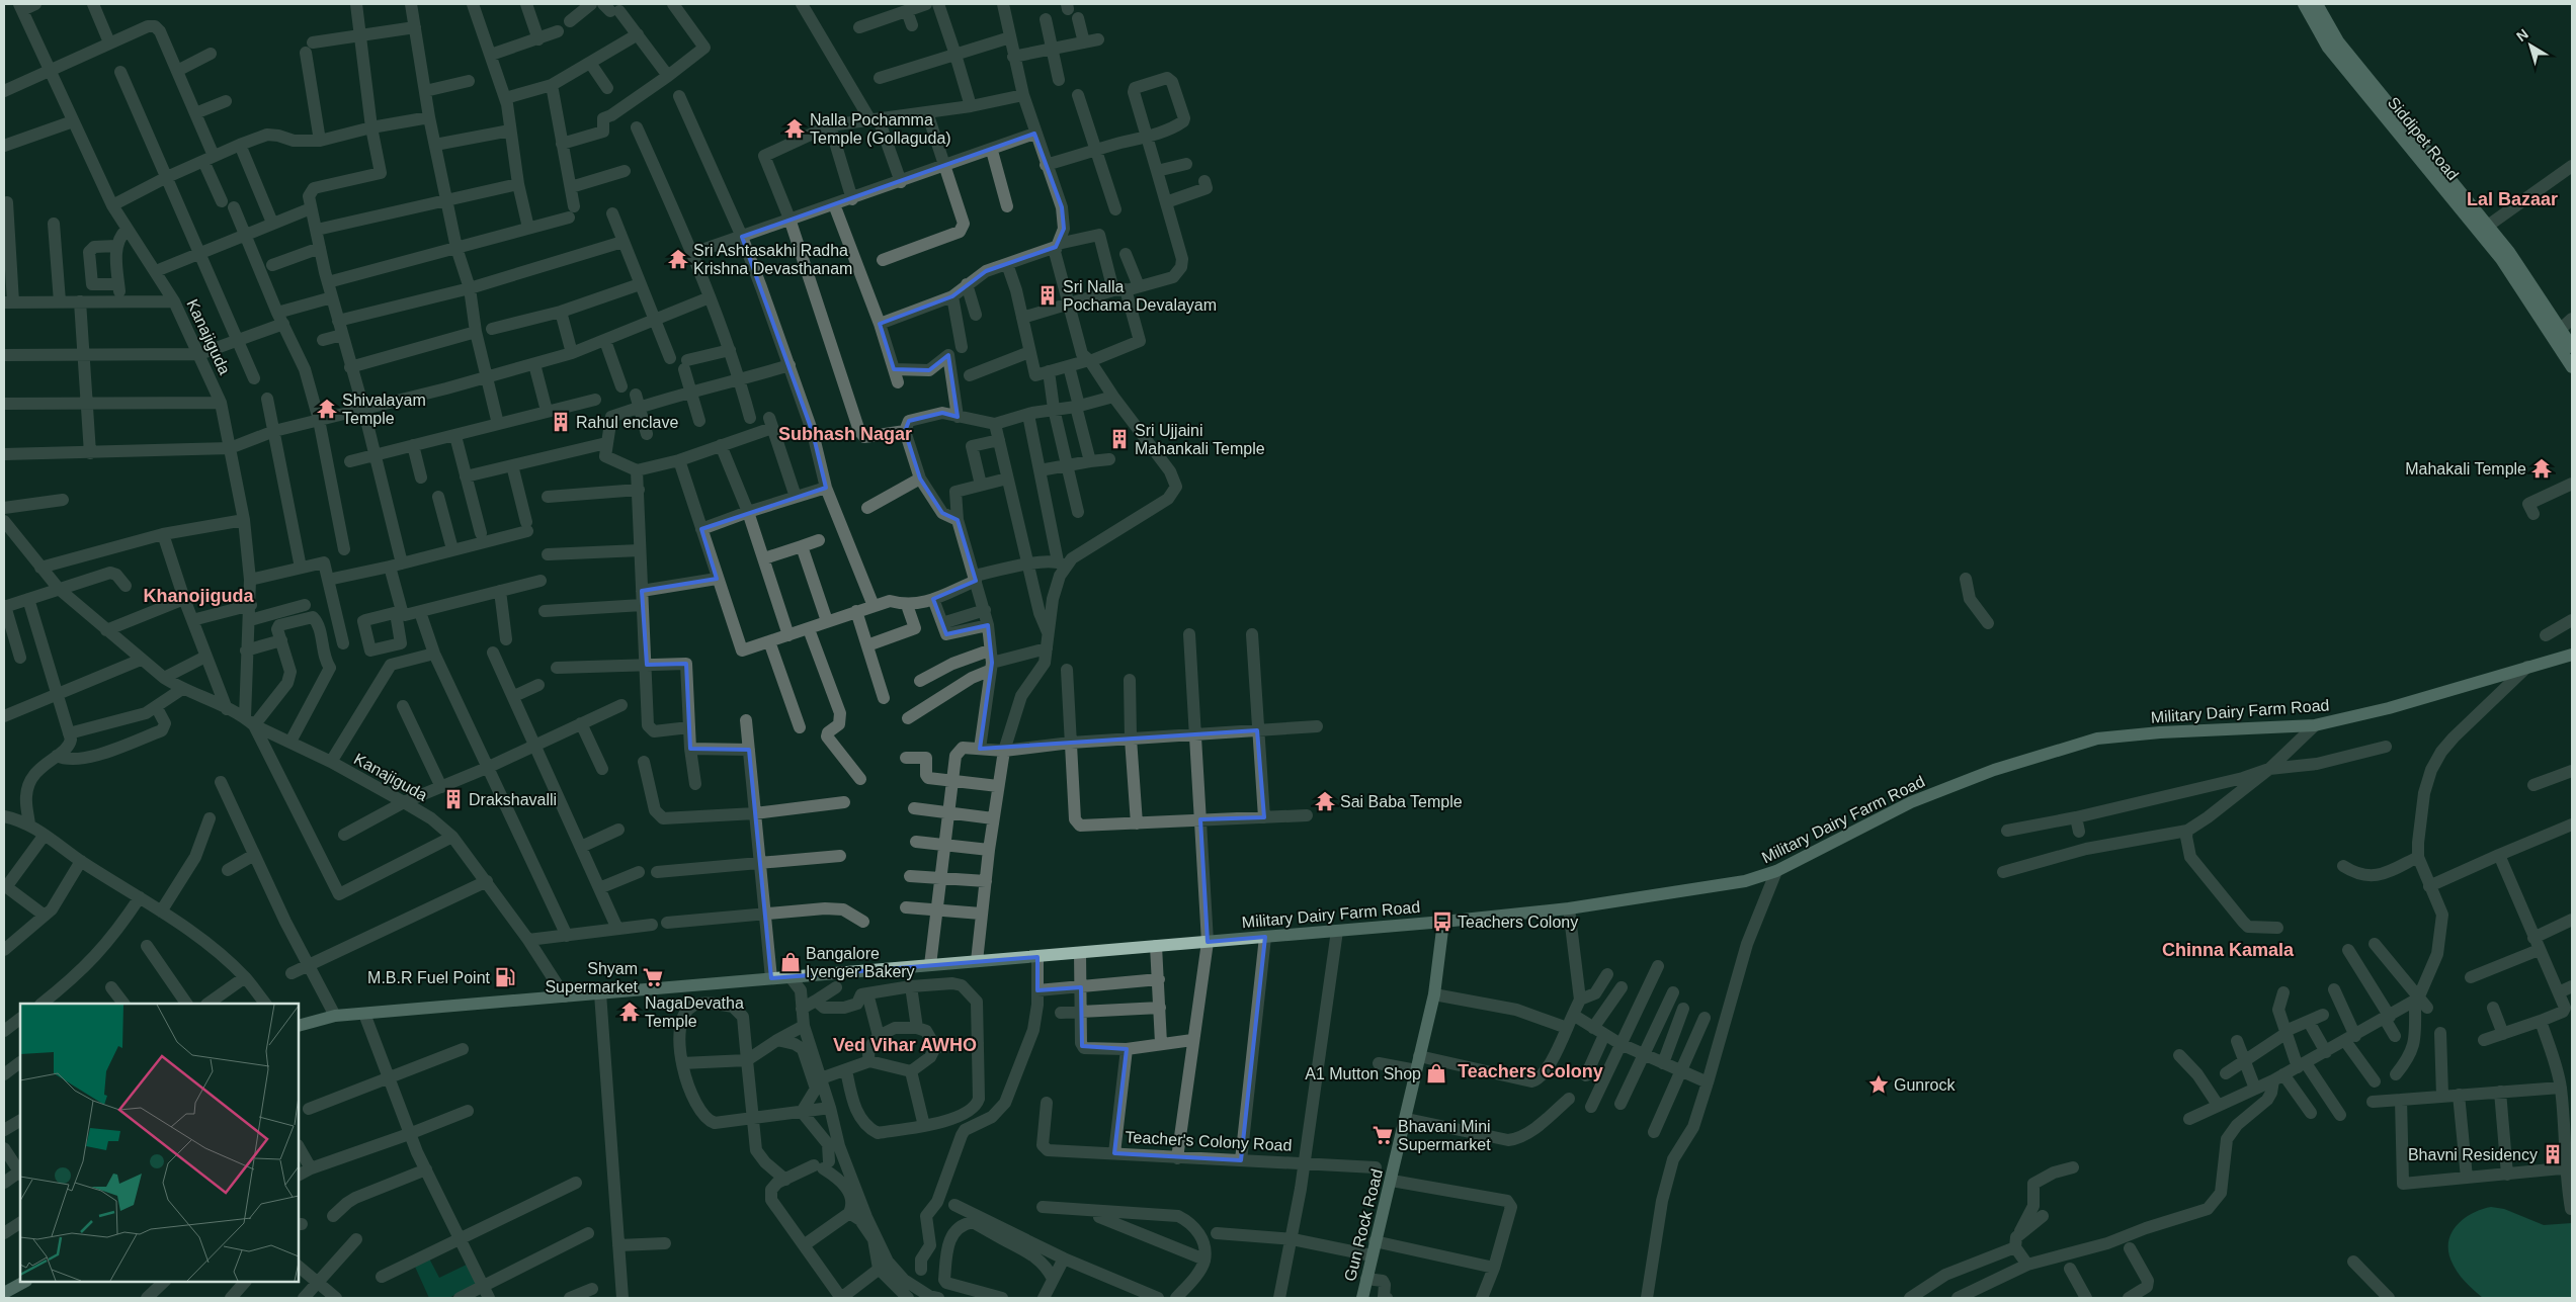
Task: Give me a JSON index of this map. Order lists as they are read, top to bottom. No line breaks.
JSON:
{"streets":{"main road":["Siddipet Road","Military Dairy Farm Road","Gun Rock Road"],"street":["Kanajiguda","Teacher's Colony Road"]},"crossings":[["Kanajiguda","Military Dairy Farm Road"],["Military Dairy Farm Road","Gun Rock Road"]],"districts":["Lal Bazaar","Subhash Nagar","Khanojiguda","Chinna Kamala","Ved Vihar AWHO","Teachers Colony"],"places":{"temple":["Nalla Pochamma Temple (Gollaguda)","Sri Ashtasakhi Radha Krishna Devasthanam","Shivalayam Temple","Mahakali Temple","Sai Baba Temple","NagaDevatha Temple"],"building":["Sri Nalla Pochama Devalayam","Rahul enclave","Sri Ujjaini Mahankali Temple","Drakshavalli","Bhavni Residency"],"bus stop":["Teachers Colony"],"shop":["Bangalore Iyenger Bakery","A1 Mutton Shop"],"fuel station":["M.B.R Fuel Point"],"supermarket":["Shyam Supermarket","Bhavani Mini Supermarket"],"place":["Gunrock"]},"north":"top left"}
